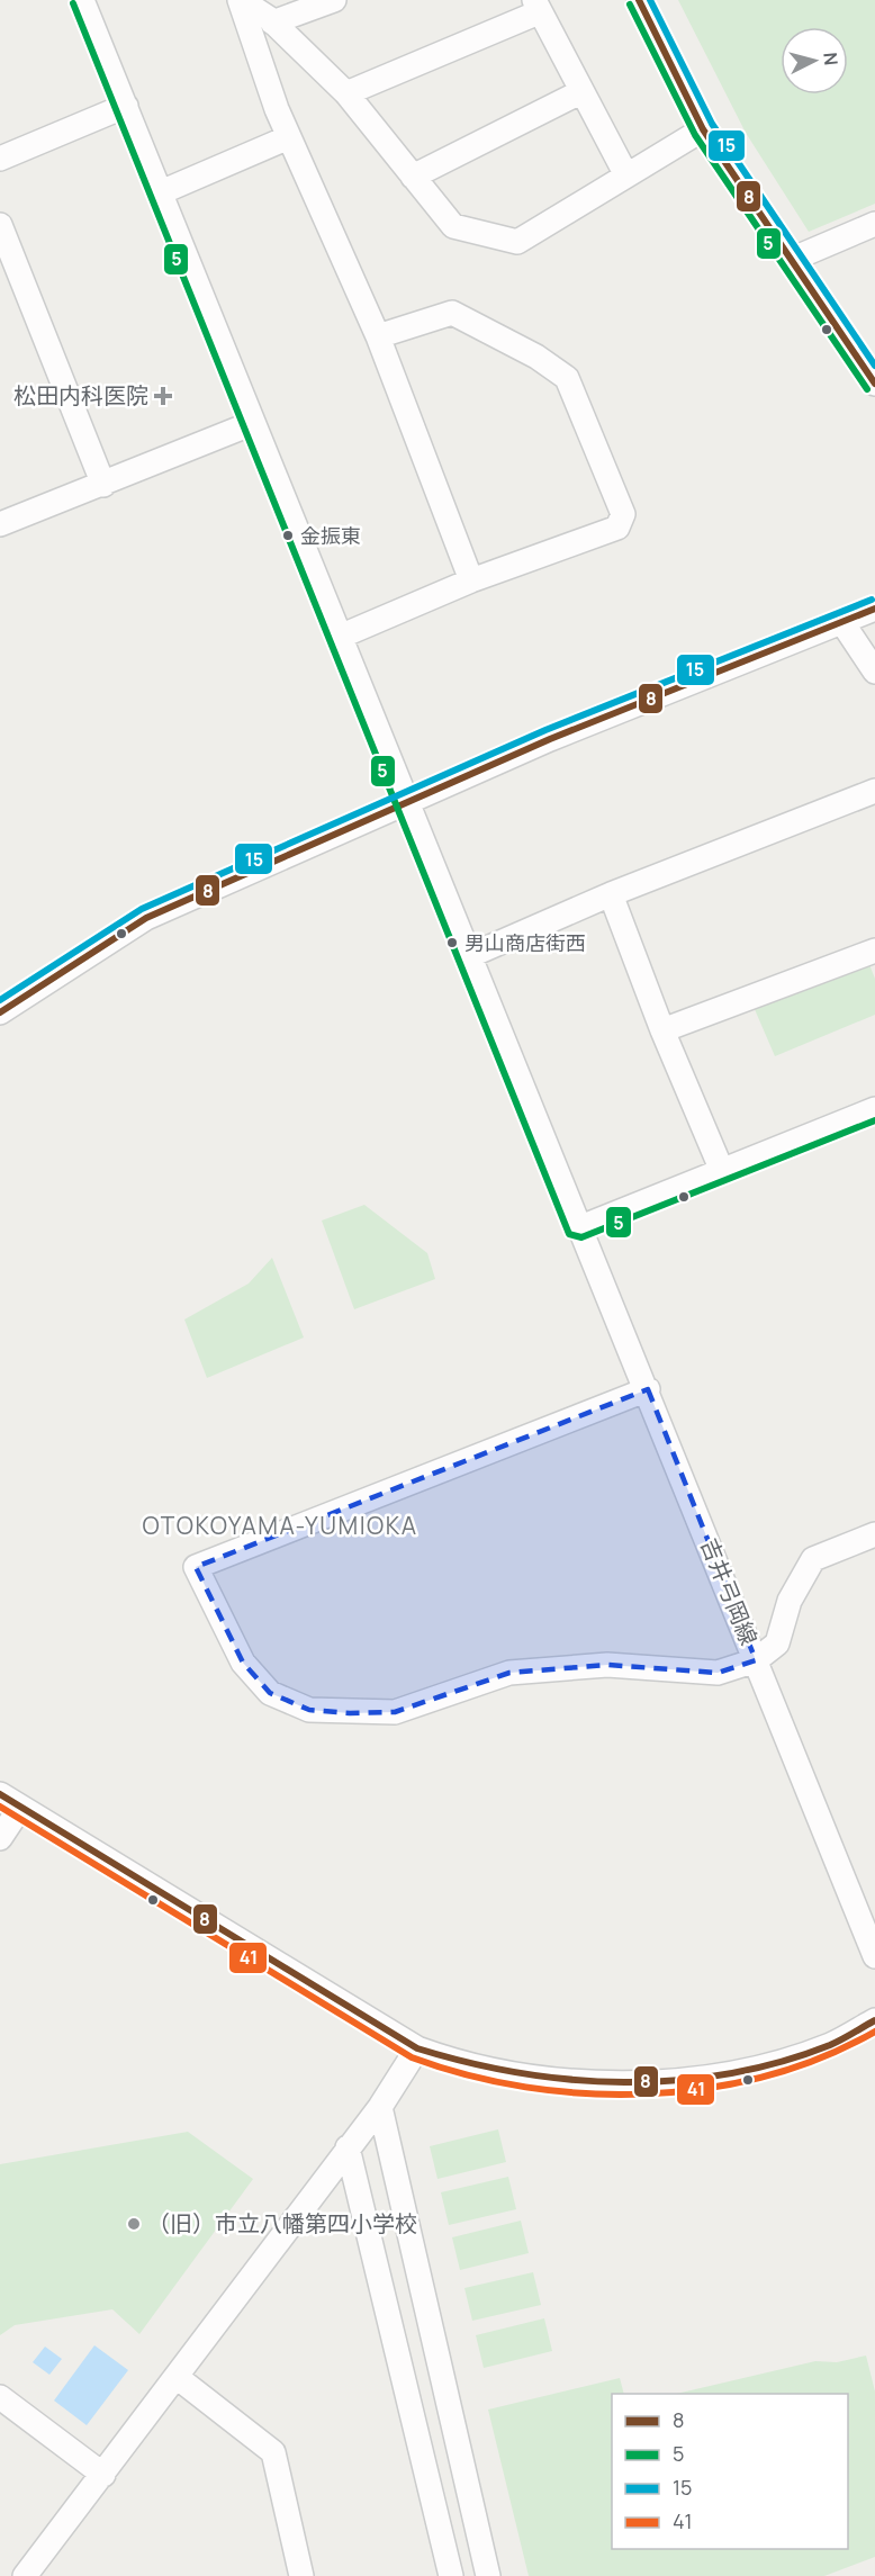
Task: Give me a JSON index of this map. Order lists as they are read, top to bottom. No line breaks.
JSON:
{"streets":{"street":["吉井弓岡線"]},"districts":["OTOKOYAMA-YUMIOKA"],"places":{"health":["松田内科医院"],"other":["金振東","男山商店街西","（旧）市立八幡第四小学校"]},"lines":["transit line 8","transit line 15","transit line 5","transit line 41"],"legend":["8","5","15","41"],"north":"right"}
